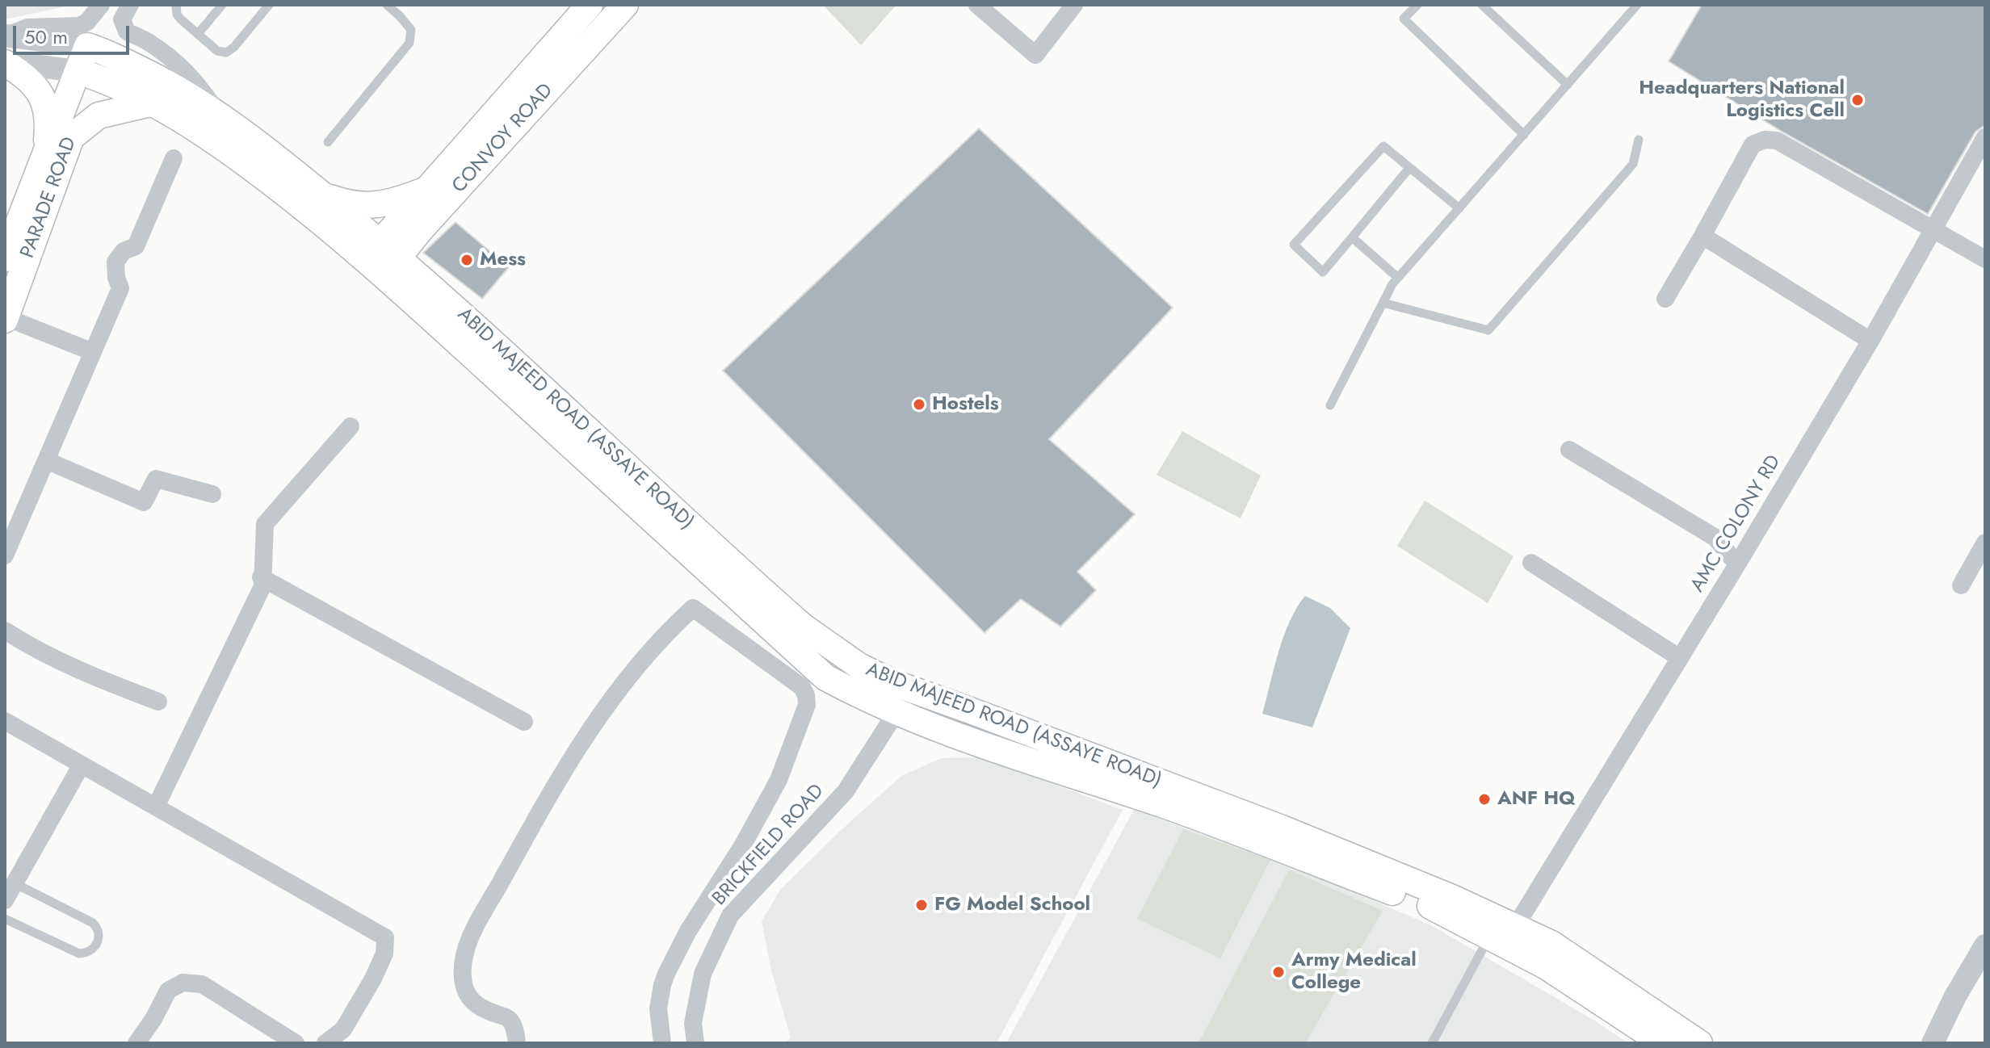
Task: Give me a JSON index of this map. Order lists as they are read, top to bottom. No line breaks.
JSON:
{"streets":{"main road":["CONVOY ROAD","PARADE ROAD","ABID MAJEED ROAD (ASSAYE ROAD)"],"street":["AMC COLONY RD","BRICKFIELD ROAD"]},"crossings":[["CONVOY ROAD","ABID MAJEED ROAD (ASSAYE ROAD)"],["PARADE ROAD","ABID MAJEED ROAD (ASSAYE ROAD)"],["ABID MAJEED ROAD (ASSAYE ROAD)","AMC COLONY RD"],["ABID MAJEED ROAD (ASSAYE ROAD)","BRICKFIELD ROAD"]],"places":["Headquarters National Logistics Cell","Mess","Hostels","ANF HQ","FG Model School","Army Medical College"],"scale_bar":"50 m"}
